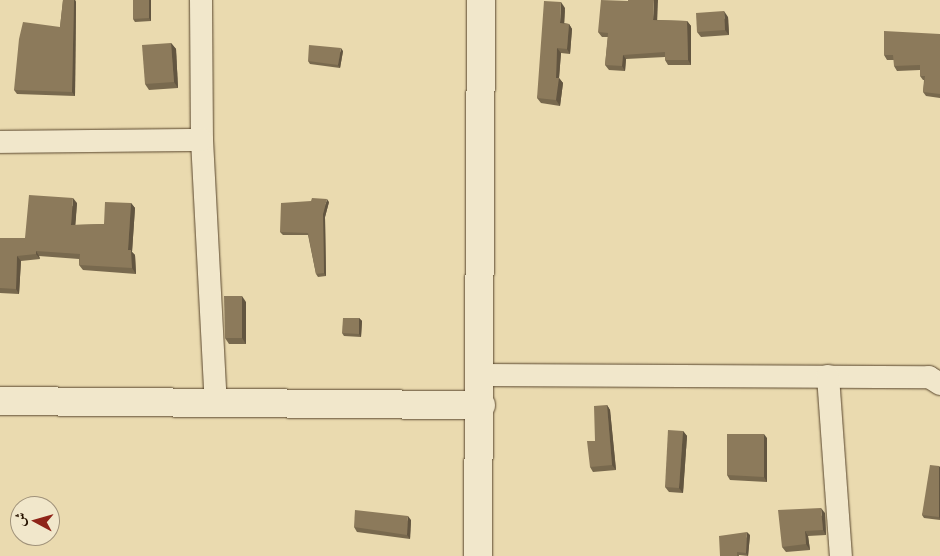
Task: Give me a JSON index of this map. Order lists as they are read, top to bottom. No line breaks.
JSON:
{"north":"left"}
